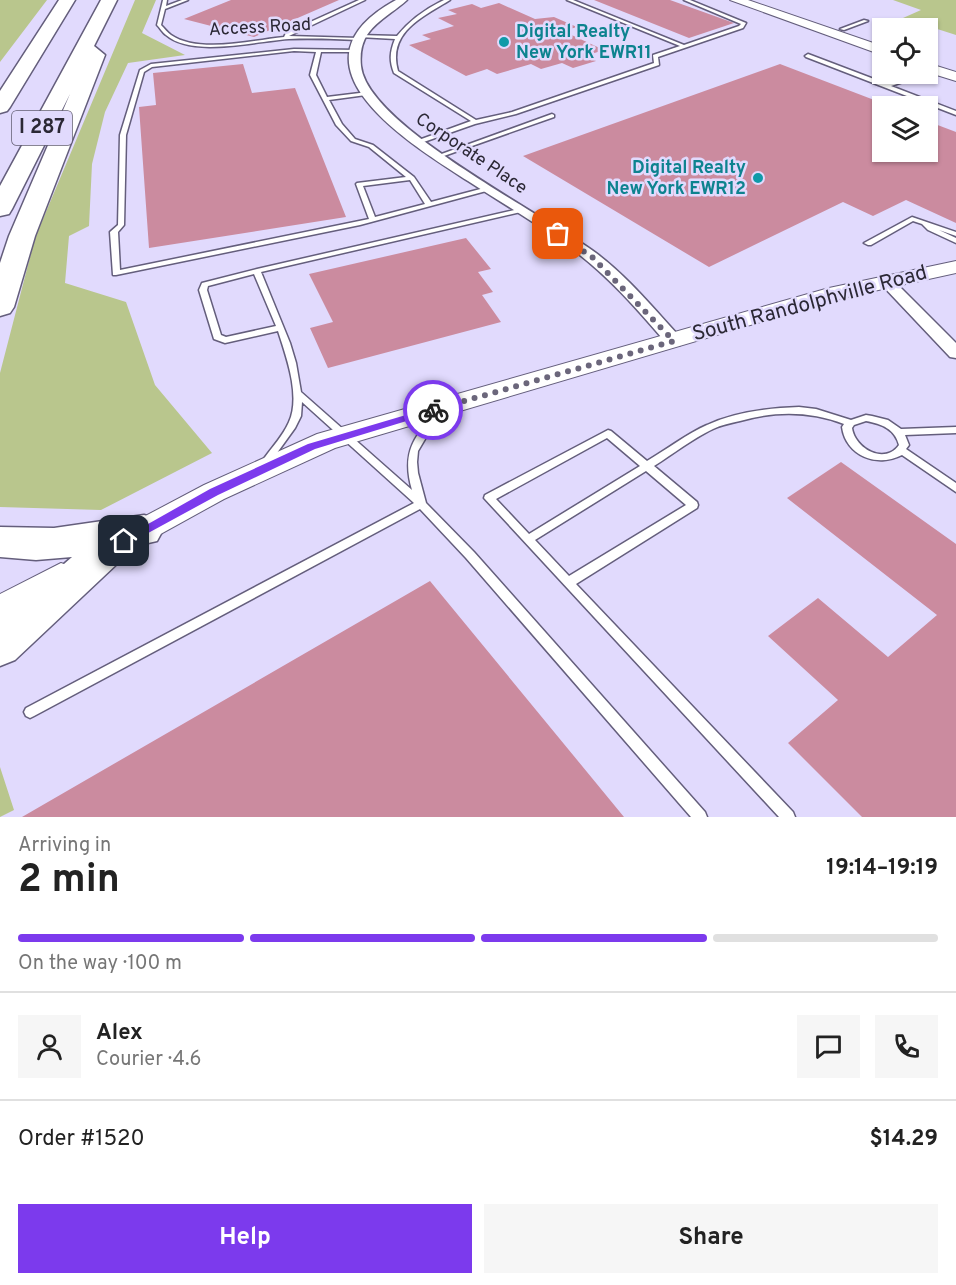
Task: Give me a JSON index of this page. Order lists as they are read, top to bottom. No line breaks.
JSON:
{"streets":{"highway":["I 287"],"main road":["South Randolphville Road"],"street":["Corporate Place"],"lane":["Access Road"]},"crossings":[["Access Road","Corporate Place"],["Corporate Place","South Randolphville Road"]],"places":["Digital Realty New York EWR11","Digital Realty New York EWR12"],"page":{"heading":["2 min","Arriving in","19:14–19:19"],"panel":["Alex","Courier · 4.6","Order #1520","$14.29"],"bar":"On the way · 100 m","buttons":["Help","Share"]}}
